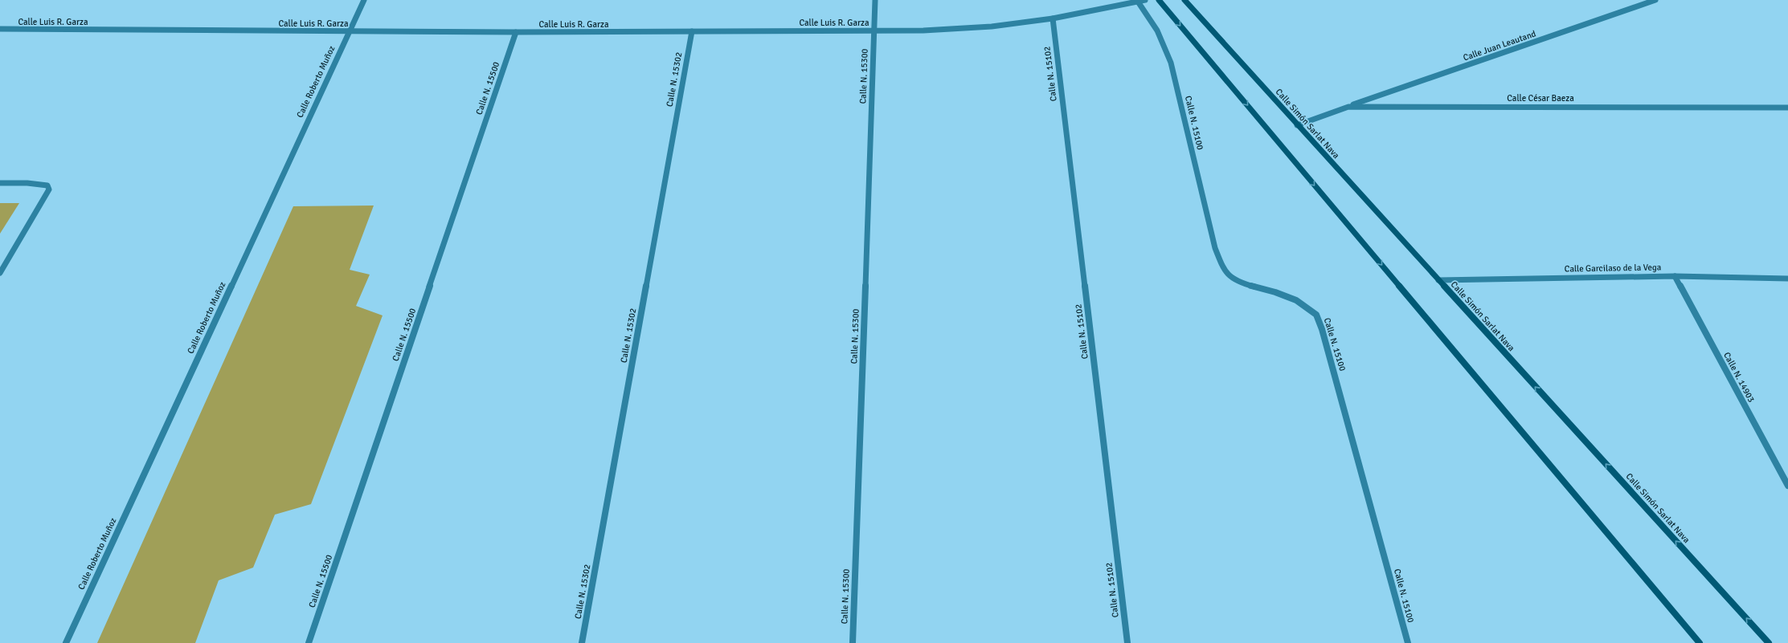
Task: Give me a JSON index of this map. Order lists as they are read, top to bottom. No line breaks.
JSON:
{"streets":{"street":["Calle Luis R. Garza","Calle Juan Leautand","Calle N. 15102","Calle N. 15300","Calle N. 15302","Calle Roberto Muñoz","Calle N. 15500","Calle César Baeza","Calle N. 15100","Calle Simón Sarlat Nava","Calle Garcilaso de la Vega","Calle N. 14903"]},"crossings":[["Calle Luis R. Garza","Calle N. 15102"],["Calle Luis R. Garza","Calle N. 15300"],["Calle Luis R. Garza","Calle N. 15302"],["Calle Luis R. Garza","Calle Roberto Muñoz"],["Calle Luis R. Garza","Calle N. 15500"],["Calle Luis R. Garza","Calle N. 15100"],["Calle Juan Leautand","Calle César Baeza"],["Calle César Baeza","Calle Simón Sarlat Nava"],["Calle Simón Sarlat Nava","Calle Garcilaso de la Vega"],["Calle Garcilaso de la Vega","Calle N. 14903"]]}
